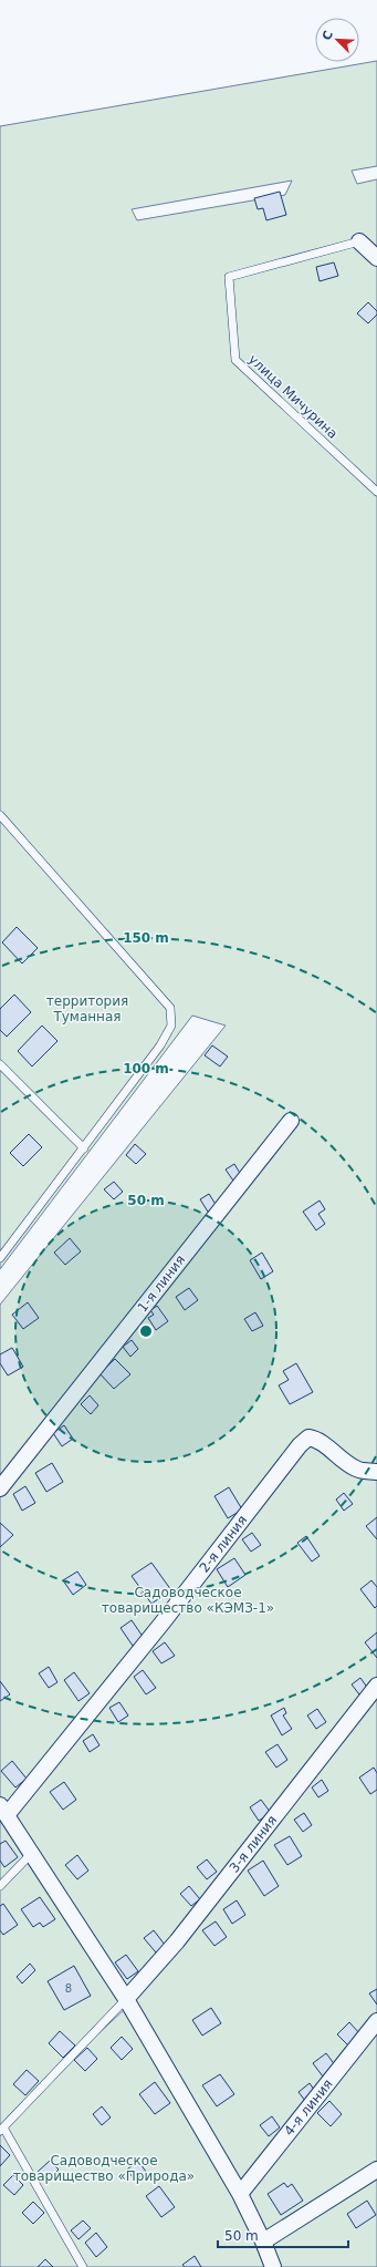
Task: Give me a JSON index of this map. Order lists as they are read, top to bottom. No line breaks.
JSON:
{"streets":{"street":["1-я линия","2-я линия","3-я линия","4-я линия"],"lane":["улица Мичурина"]},"parks":["территория Туманная","Садоводческое товарищество «КЭМЗ-1»","Садоводческое товарищество «Природа»"],"house_numbers":["8"],"scale_bar":"50 m","north":"top left","rings":["150 m","100 m","50 m"]}
